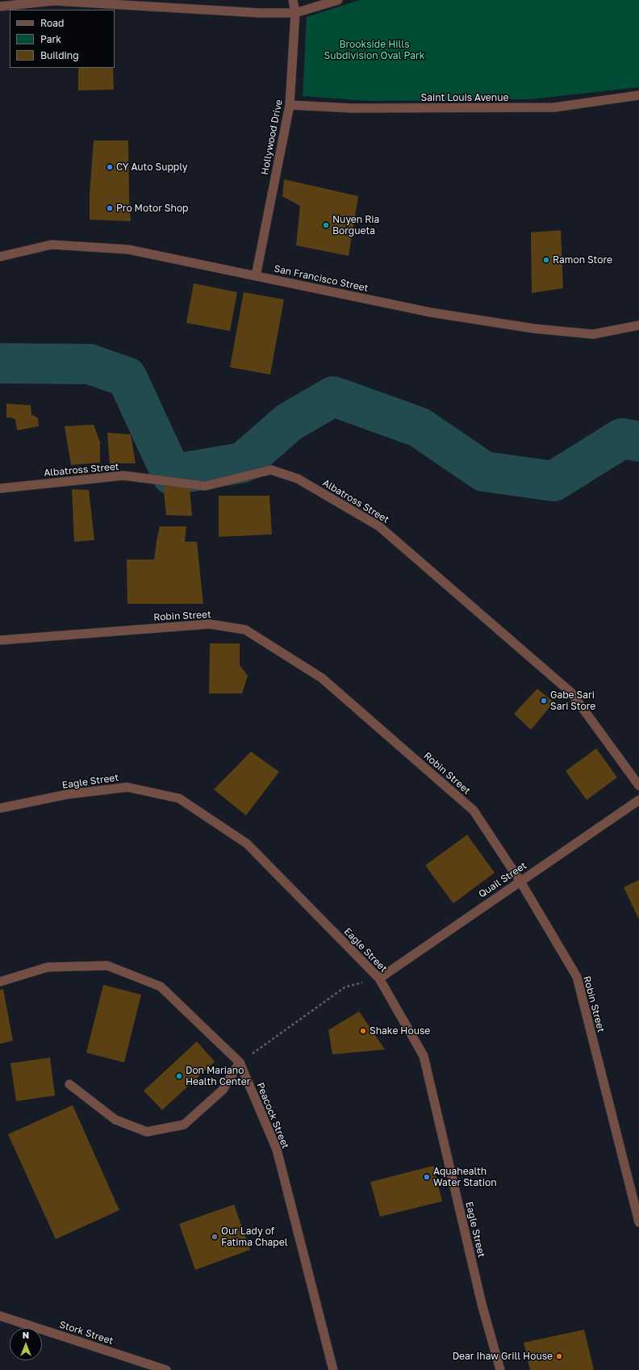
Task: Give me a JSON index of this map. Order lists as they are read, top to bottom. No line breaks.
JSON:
{"streets":{"street":["Saint Louis Avenue","Hollywood Drive","San Francisco Street","Albatross Street","Robin Street","Eagle Street","Quail Street","Peacock Street","Stork Street"]},"crossings":[["Saint Louis Avenue","Hollywood Drive"],["Hollywood Drive","San Francisco Street"],["Robin Street","Quail Street"],["Eagle Street","Quail Street"]],"parks":["Brookside Hills Subdivision Oval Park"],"places":["CY Auto Supply","Pro Motor Shop","Nuyen Ria Borgueta","Ramon Store","Gabe Sari Sari Store","Shake House","Don Mariano Health Center","Aquahealth Water Station","Our Lady of Fatima Chapel","Dear Ihaw Grill House"],"legend":["Road","Park","Building"],"north":"top"}
